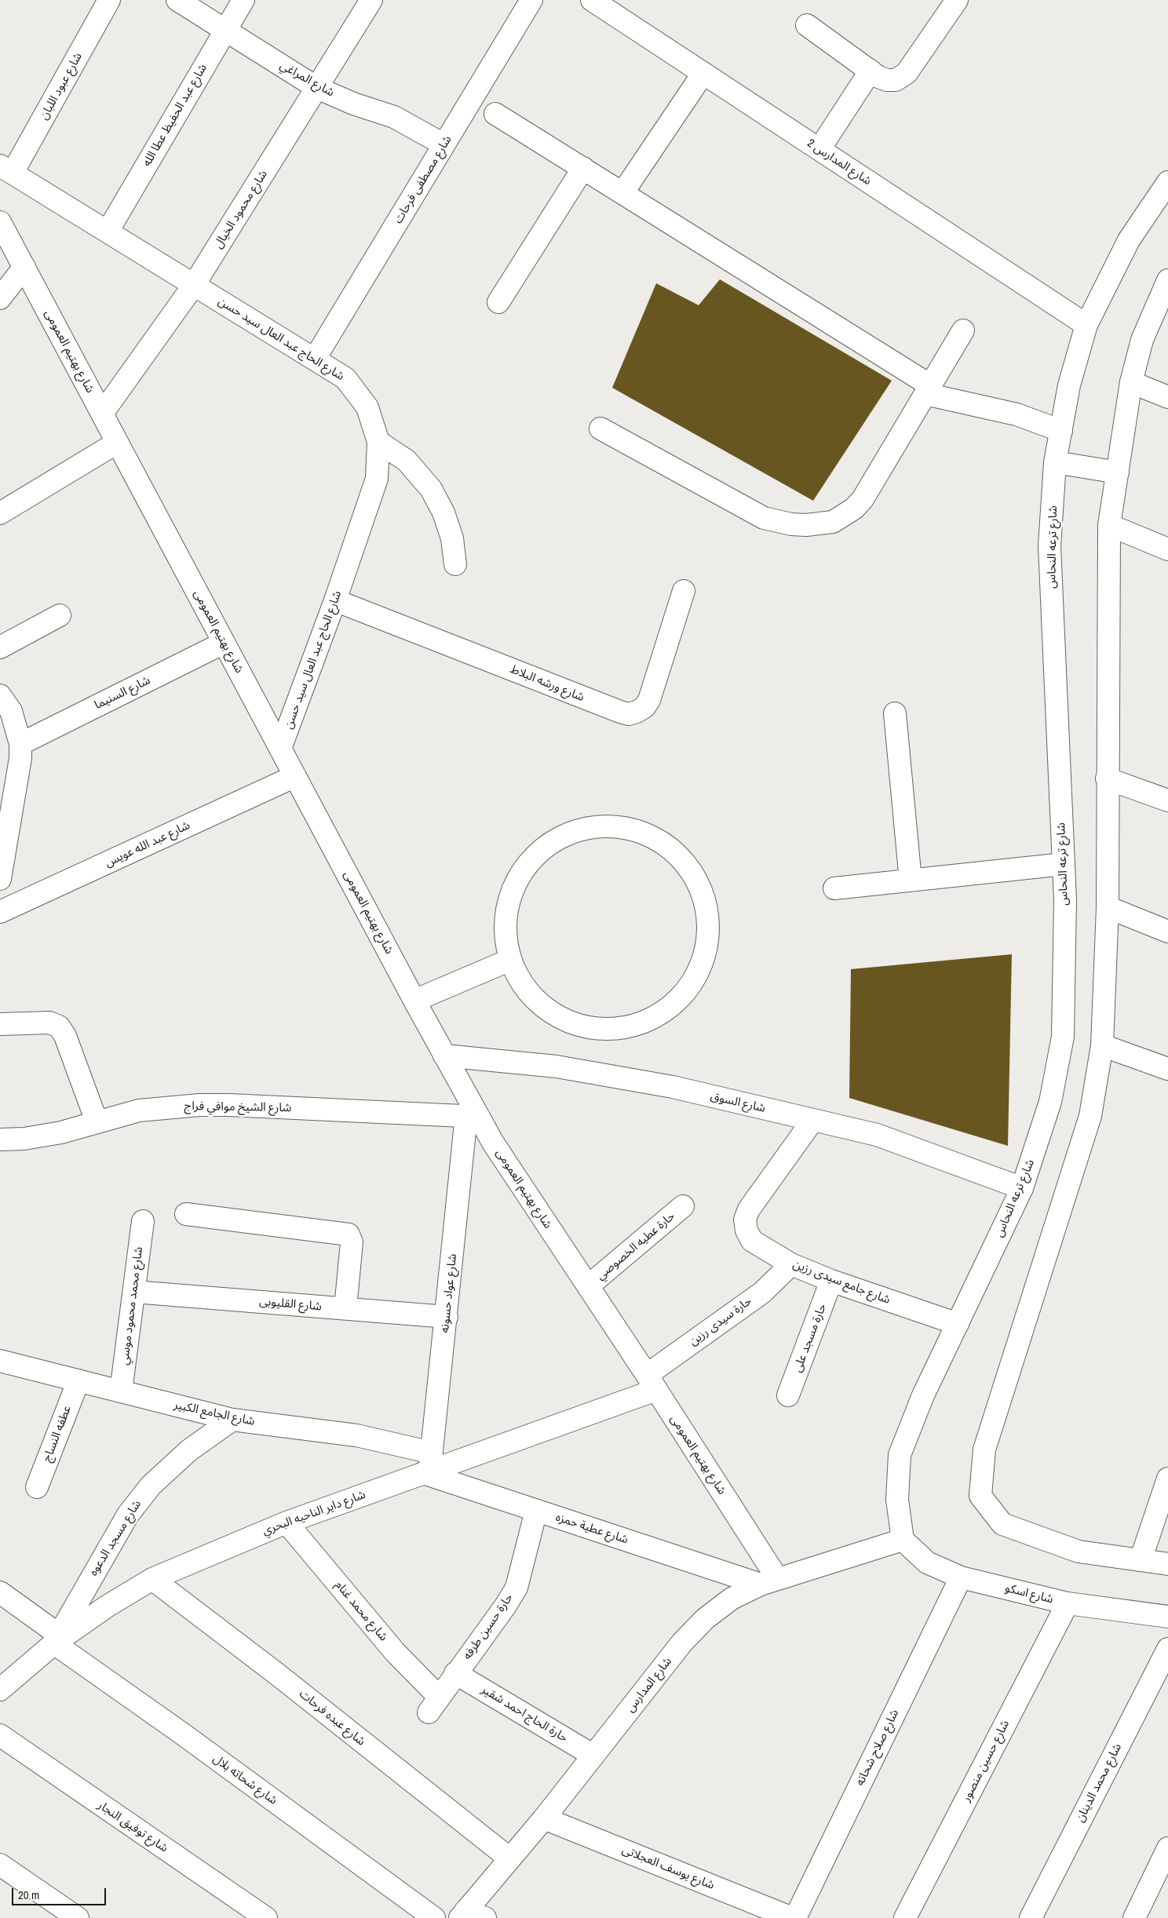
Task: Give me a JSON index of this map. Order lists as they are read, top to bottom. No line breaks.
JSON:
{"streets":{"street":["شارع المراغي","شارع عبود اللبان","شارع عبد الحفيظ عطا الله","شارع المدارس 2","شارع مصطفى فرحات","شارع محمود الخيال","شارع الحاج عبد العال سيد حسن","شارع بهتيم العمومى","شارع ترعه النحاس","شارع ورشه البلاط","شارع السنيما","شارع عبد الله عويس","شارع السوق","شارع الشيخ موافي فراج","حارة عطيه الخصوصي","شارع جامع سيدى رزين","شارع عواد حسونه","شارع القليوبى","شارع محمد محمود موسي","حارة سيدى رزين","حارة مسجد على","شارع الجامع الكبير","عطفه النساج","شارع داير الناحيه البحري","شارع عطية حمزه","شارع مسجد الدعوه","شارع اسكو","شارع محمد غنام","حارة حسين طرفه","شارع المدارس","حارة الحاج احمد شقير","شارع عبده فرحات","شارع صلاح شحاته","شارع حسين منصور","شارع شحاته بلال","شارع محمد الدينان","شارع توفيق النجار","شارع يوسف العجلاتى"]},"crossings":[["شارع المراغي","شارع عبد الحفيظ عطا الله"],["شارع المراغي","شارع مصطفى فرحات"],["شارع المراغي","شارع محمود الخيال"],["شارع عبود اللبان","شارع الحاج عبد العال سيد حسن"],["شارع عبد الحفيظ عطا الله","شارع الحاج عبد العال سيد حسن"],["شارع المدارس 2","شارع ترعه النحاس"],["شارع مصطفى فرحات","شارع الحاج عبد العال سيد حسن"],["شارع محمود الخيال","شارع الحاج عبد العال سيد حسن"],["شارع محمود الخيال","شارع بهتيم العمومى"],["شارع الحاج عبد العال سيد حسن","شارع بهتيم العمومى"],["شارع الحاج عبد العال سيد حسن","شارع ورشه البلاط"],["شارع بهتيم العمومى","شارع السنيما"],["شارع بهتيم العمومى","شارع عبد الله عويس"],["شارع بهتيم العمومى","شارع السوق"],["شارع بهتيم العمومى","شارع الشيخ موافي فراج"],["شارع بهتيم العمومى","حارة عطيه الخصوصي"],["شارع بهتيم العمومى","شارع عواد حسونه"],["شارع بهتيم العمومى","حارة سيدى رزين"],["شارع بهتيم العمومى","شارع داير الناحيه البحري"],["شارع بهتيم العمومى","شارع عطية حمزه"],["شارع بهتيم العمومى","شارع المدارس"],["شارع ترعه النحاس","شارع السوق"],["شارع ترعه النحاس","شارع جامع سيدى رزين"],["شارع ترعه النحاس","شارع اسكو"],["شارع ترعه النحاس","شارع المدارس"],["شارع السوق","شارع جامع سيدى رزين"],["شارع الشيخ موافي فراج","شارع عواد حسونه"],["شارع جامع سيدى رزين","حارة سيدى رزين"],["شارع جامع سيدى رزين","حارة مسجد على"],["شارع عواد حسونه","شارع القليوبى"],["شارع عواد حسونه","شارع الجامع الكبير"],["شارع عواد حسونه","شارع داير الناحيه البحري"],["شارع عواد حسونه","شارع عطية حمزه"],["شارع القليوبى","شارع محمد محمود موسي"],["شارع محمد محمود موسي","شارع الجامع الكبير"],["حارة سيدى رزين","شارع داير الناحيه البحري"],["شارع الجامع الكبير","عطفه النساج"],["شارع الجامع الكبير","شارع داير الناحيه البحري"],["شارع الجامع الكبير","شارع عطية حمزه"],["شارع الجامع الكبير","شارع مسجد الدعوه"],["شارع داير الناحيه البحري","شارع عطية حمزه"],["شارع داير الناحيه البحري","شارع مسجد الدعوه"],["شارع داير الناحيه البحري","شارع محمد غنام"],["شارع داير الناحيه البحري","شارع عبده فرحات"],["شارع داير الناحيه البحري","شارع شحاته بلال"],["شارع عطية حمزه","حارة حسين طرفه"],["شارع عطية حمزه","شارع المدارس"],["شارع مسجد الدعوه","شارع شحاته بلال"],["شارع اسكو","شارع المدارس"],["شارع اسكو","شارع صلاح شحاته"],["شارع اسكو","شارع حسين منصور"],["شارع محمد غنام","حارة حسين طرفه"],["حارة حسين طرفه","حارة الحاج احمد شقير"],["شارع المدارس","حارة الحاج احمد شقير"],["شارع المدارس","شارع عبده فرحات"],["شارع المدارس","شارع يوسف العجلاتى"]],"scale_bar":"20 m"}
